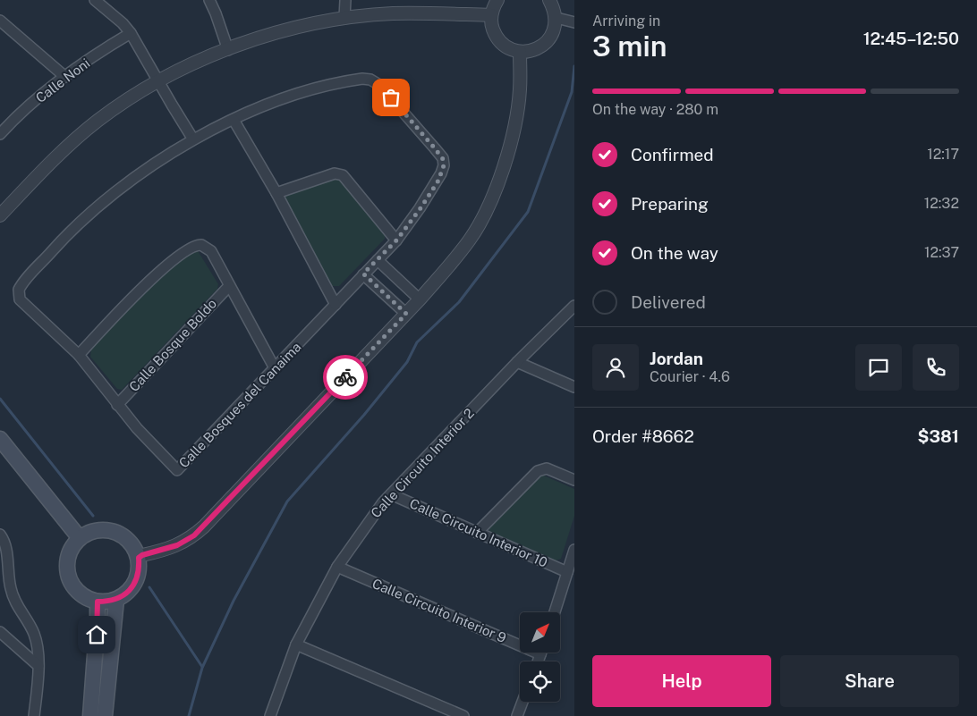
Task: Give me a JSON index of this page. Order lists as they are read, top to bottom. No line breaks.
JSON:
{"streets":{"street":["Calle Noni","Calle Bosque Boldo","Calle Bosques del Canaima","Calle Circuito Interior 2","Calle Circuito Interior 10","Calle Circuito Interior 9"]},"crossings":[["Calle Bosque Boldo","Calle Bosques del Canaima"],["Calle Circuito Interior 2","Calle Circuito Interior 10"],["Calle Circuito Interior 2","Calle Circuito Interior 9"]],"north":"top right","page":{"heading":["3 min","Arriving in","12:45–12:50"],"panel":["Jordan","Courier · 4.6","Order #8662","$381"],"bar":"On the way · 280 m","list":[["Confirmed","12:17"],["Preparing","12:32"],["On the way","12:37"],"Delivered"],"buttons":["Help","Share"]}}
